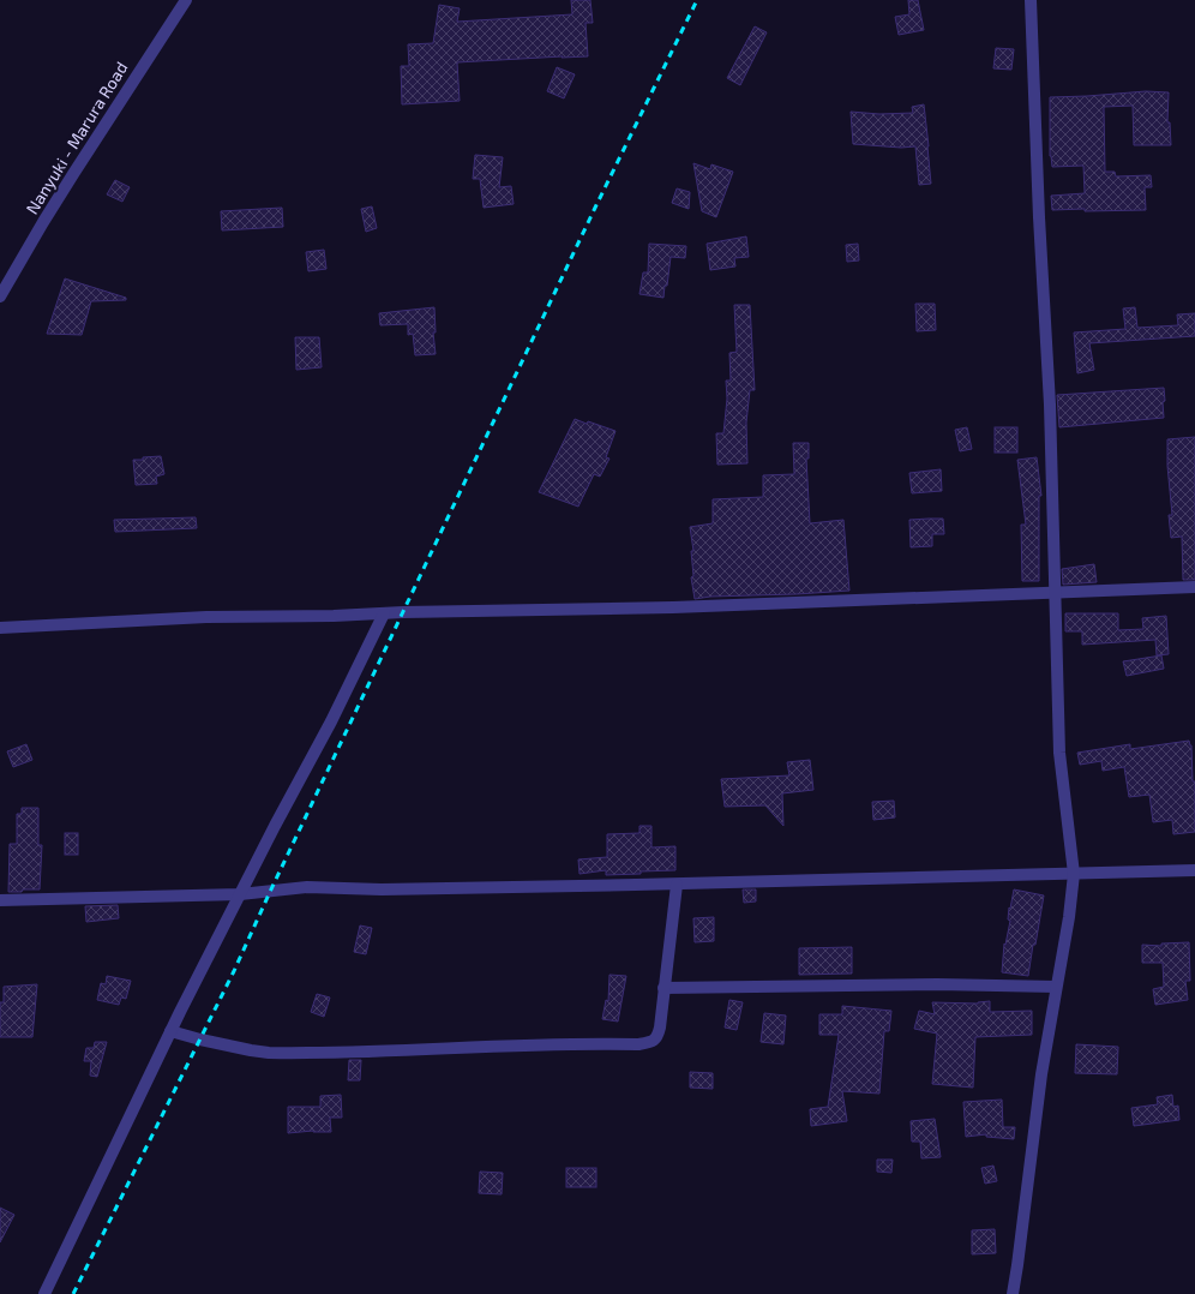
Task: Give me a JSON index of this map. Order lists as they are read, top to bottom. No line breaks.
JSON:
{"streets":{"street":["Nanyuki - Marura Road"]}}
